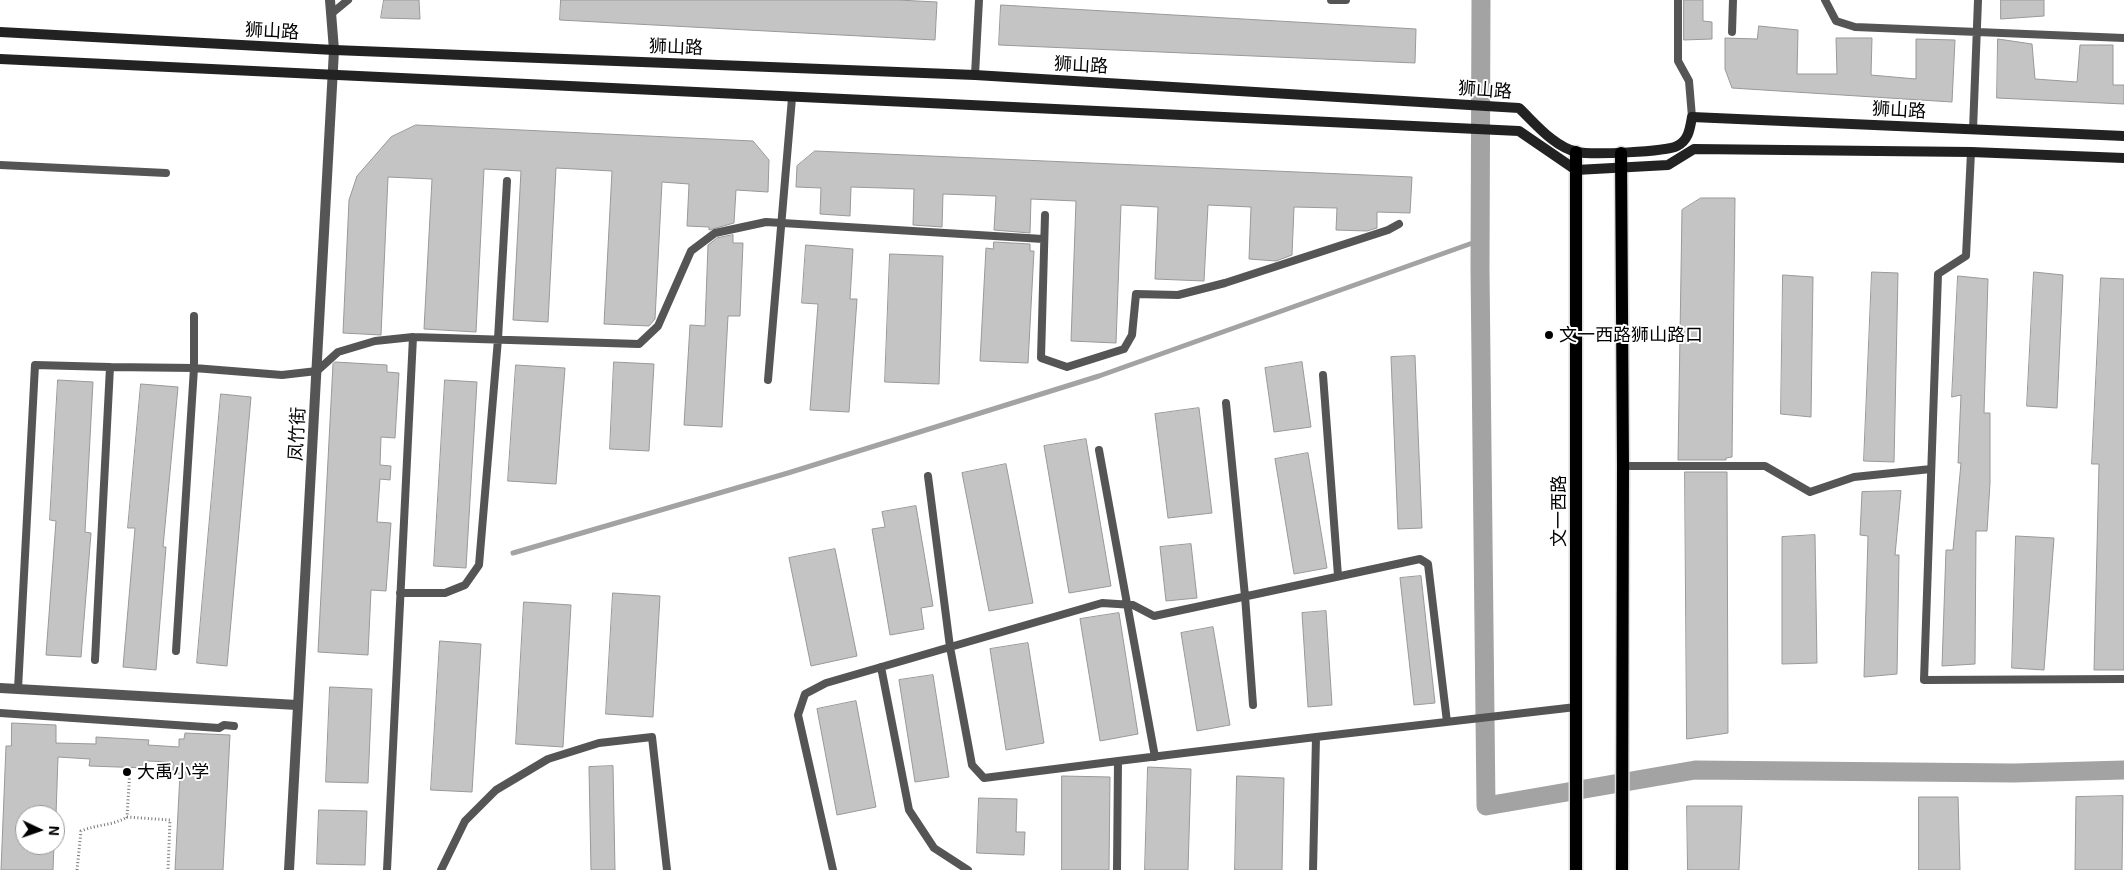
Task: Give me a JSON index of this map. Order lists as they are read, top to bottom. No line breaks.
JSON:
{"streets":{"main road":["狮山路","文一西路"],"street":["凤竹街"]},"crossings":[["狮山路","凤竹街"],["狮山路","文一西路"]],"places":["文一西路狮山路口","大禹小学"],"north":"right"}
